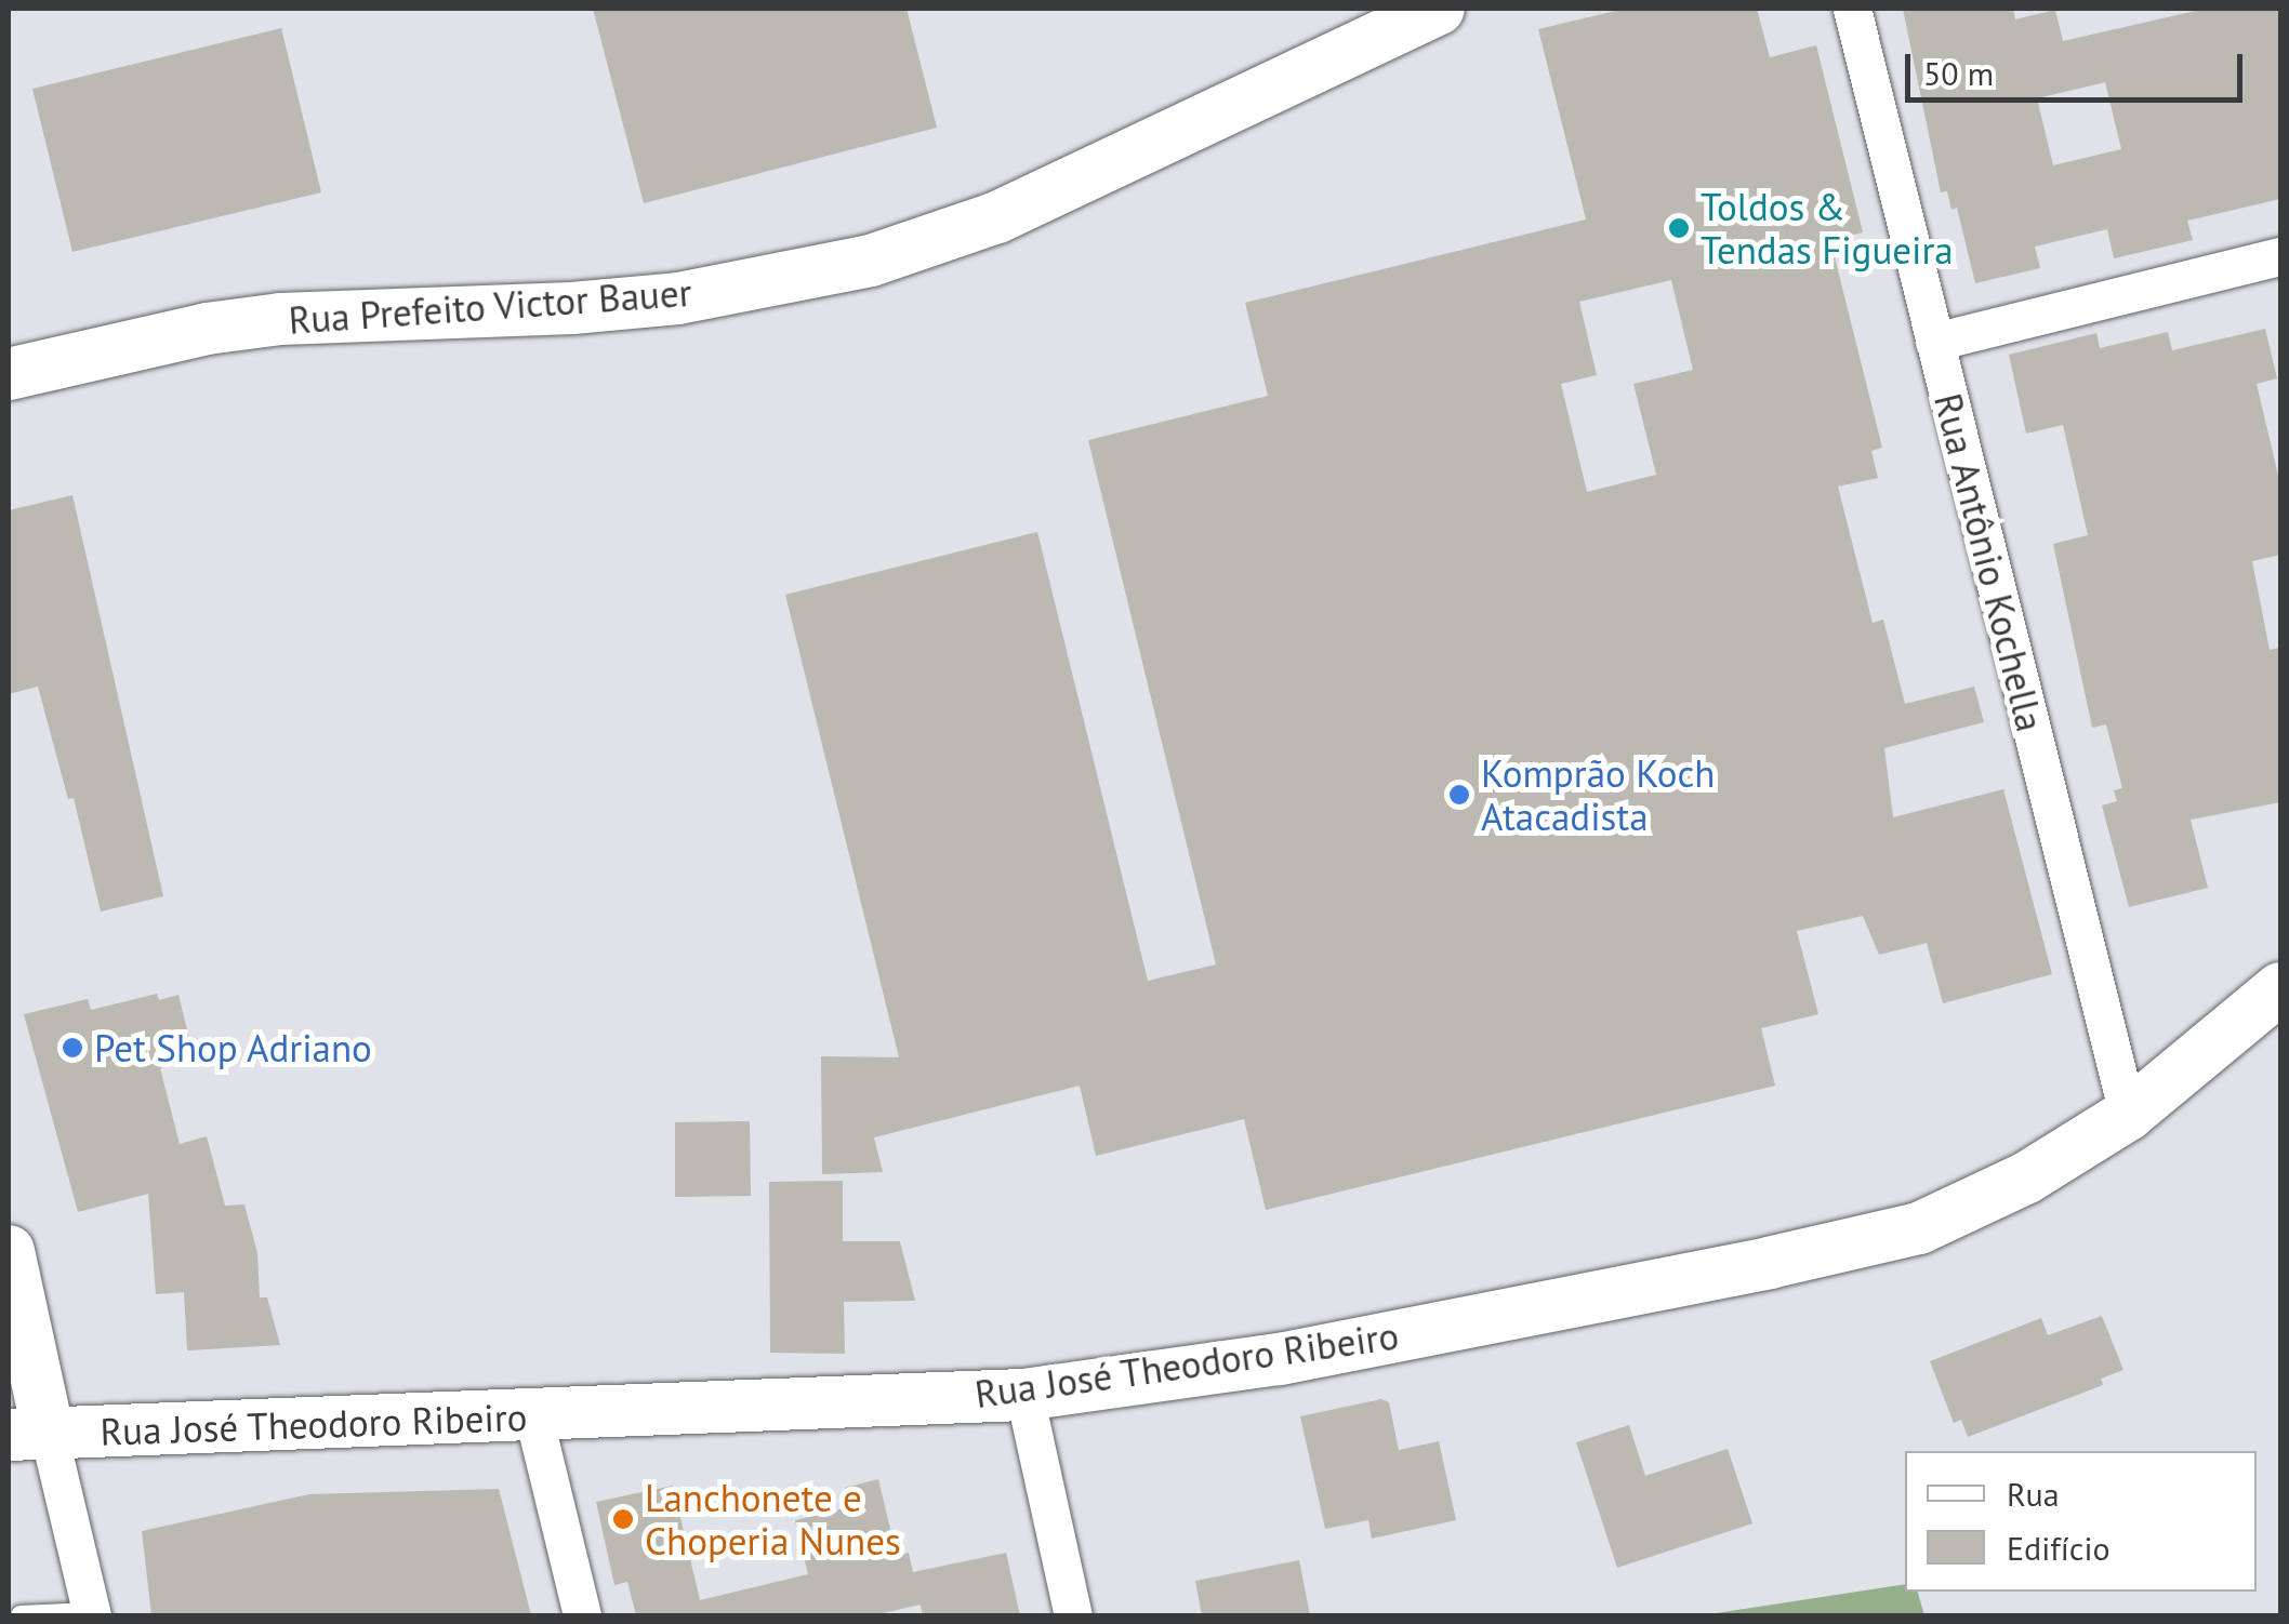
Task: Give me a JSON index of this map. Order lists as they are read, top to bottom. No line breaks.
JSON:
{"streets":{"main road":["Rua Prefeito Victor Bauer","Rua José Theodoro Ribeiro"],"street":["Rua Antônio Kochella"]},"crossings":[["Rua Antônio Kochella","Rua José Theodoro Ribeiro"]],"places":["Toldos & Tendas Figueira","Komprão Koch Atacadista","Pet Shop Adriano","Lanchonete e Choperia Nunes"],"legend":["Rua","Edifício"],"scale_bar":"50 m"}
